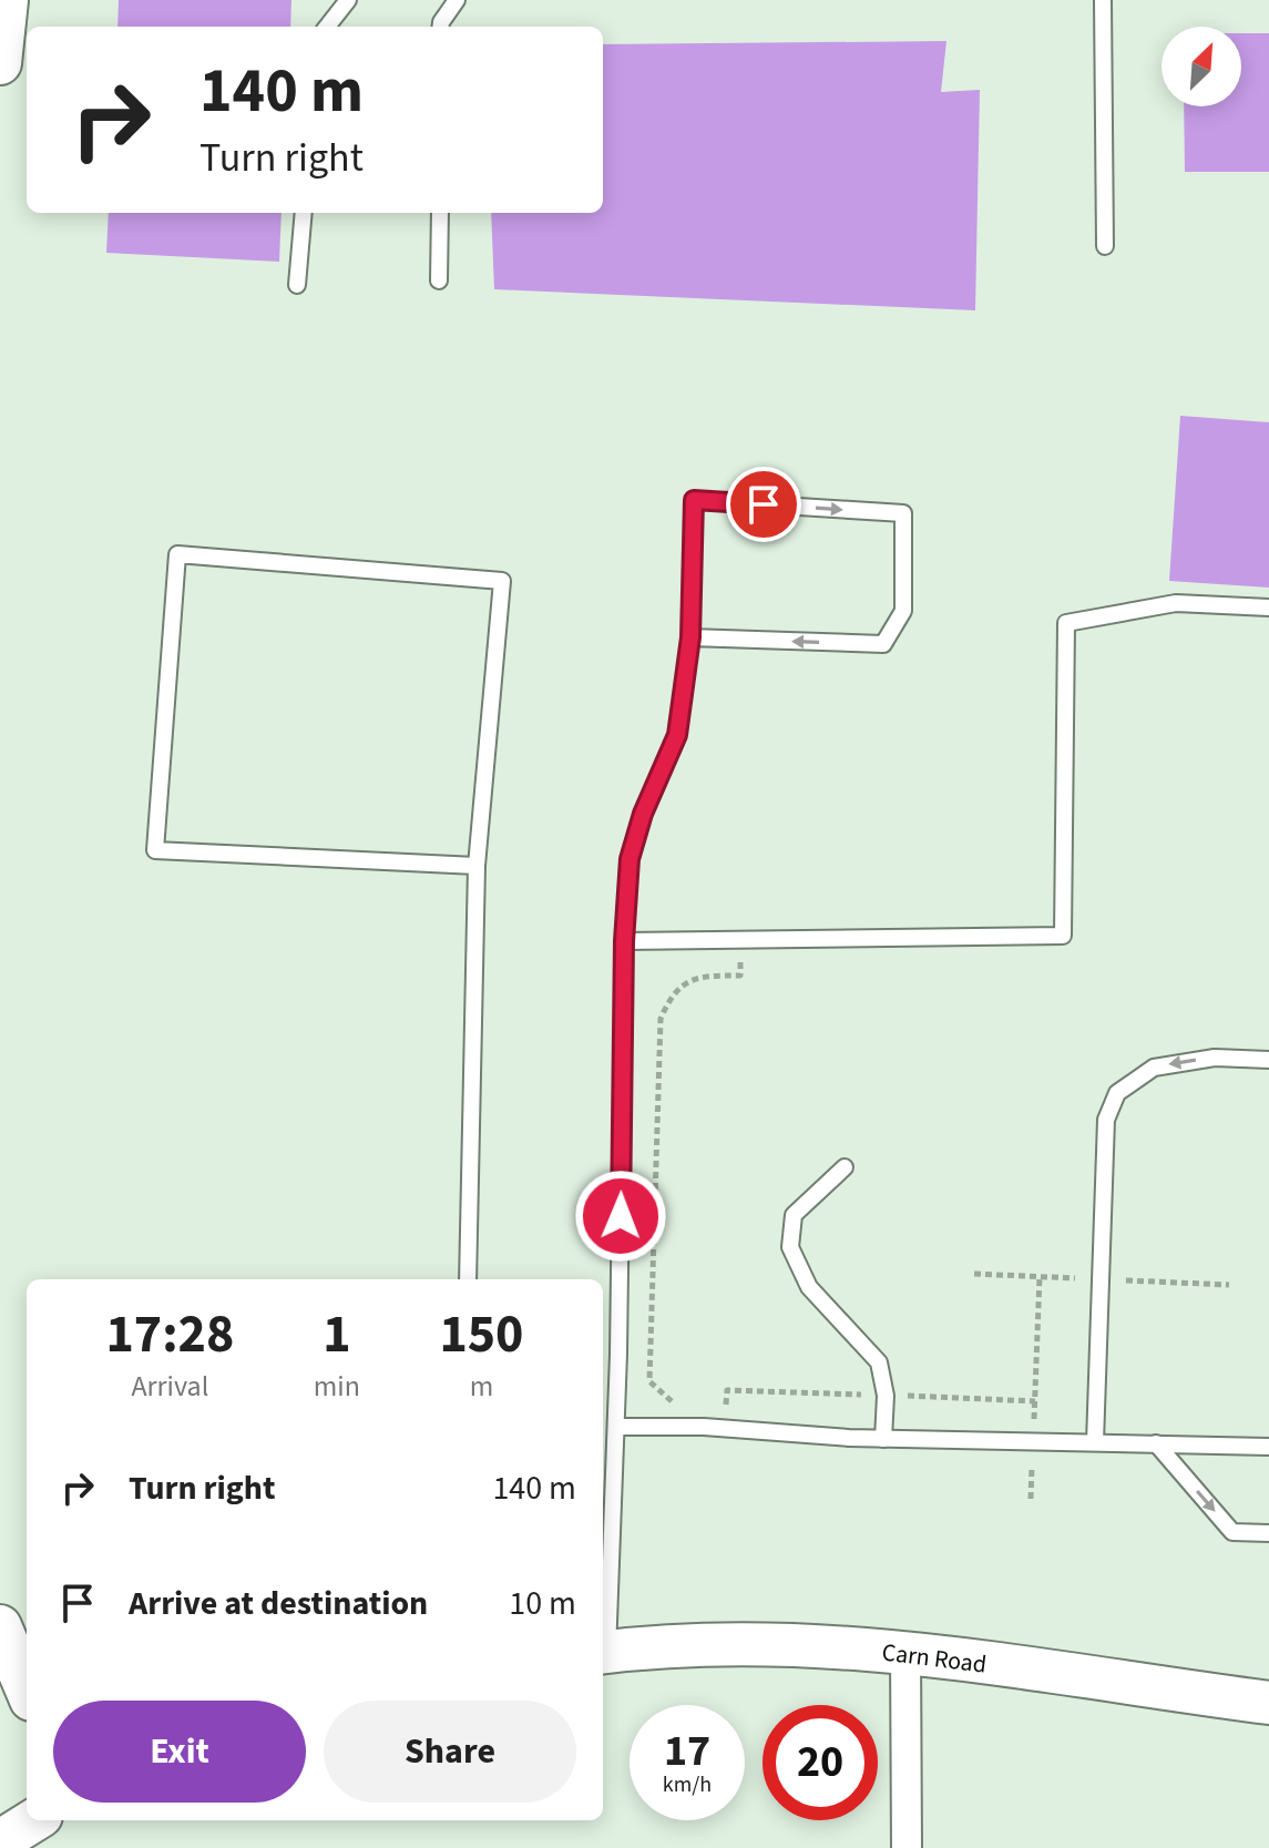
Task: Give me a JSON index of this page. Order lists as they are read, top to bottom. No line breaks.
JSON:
{"streets":{"street":["Carn Road"]},"north":"top right","page":{"turn":["140 m","Turn right"],"eta":["17:28","Arrival","1","min","150","m"],"list":[{"name":"Turn right","value":"140 m"},{"name":"Arrive at destination","value":"10 m"}],"buttons":["Exit","Share"],"speed":"17 km/h","limit":"20"}}
